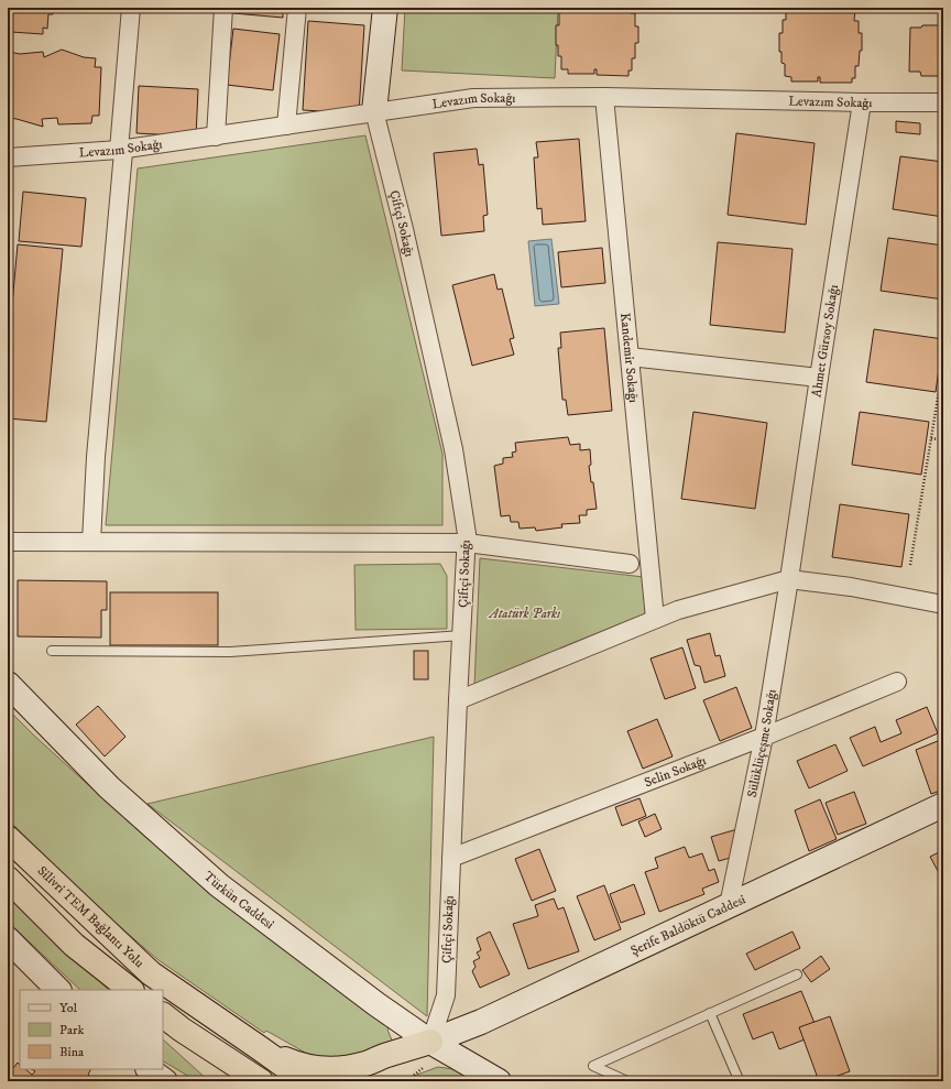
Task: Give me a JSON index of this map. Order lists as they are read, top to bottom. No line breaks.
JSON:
{"streets":{"highway":["Silivri TEM Bağlantı Yolu"],"street":["Levazım Sokağı","Çiftçi Sokağı","Ahmet Gürsoy Sokağı","Kandemir Sokağı","Sülüklüçeşme Sokağı","Selin Sokağı","Türkün Caddesi","Şerife Baldöktü Caddesi"]},"crossings":[["Levazım Sokağı","Çiftçi Sokağı"],["Levazım Sokağı","Ahmet Gürsoy Sokağı"],["Levazım Sokağı","Kandemir Sokağı"],["Çiftçi Sokağı","Selin Sokağı"],["Çiftçi Sokağı","Türkün Caddesi"],["Çiftçi Sokağı","Şerife Baldöktü Caddesi"],["Ahmet Gürsoy Sokağı","Sülüklüçeşme Sokağı"],["Sülüklüçeşme Sokağı","Selin Sokağı"],["Sülüklüçeşme Sokağı","Şerife Baldöktü Caddesi"],["Türkün Caddesi","Şerife Baldöktü Caddesi"]],"parks":["Atatürk Parkı"],"legend":["Yol","Park","Bina"]}
